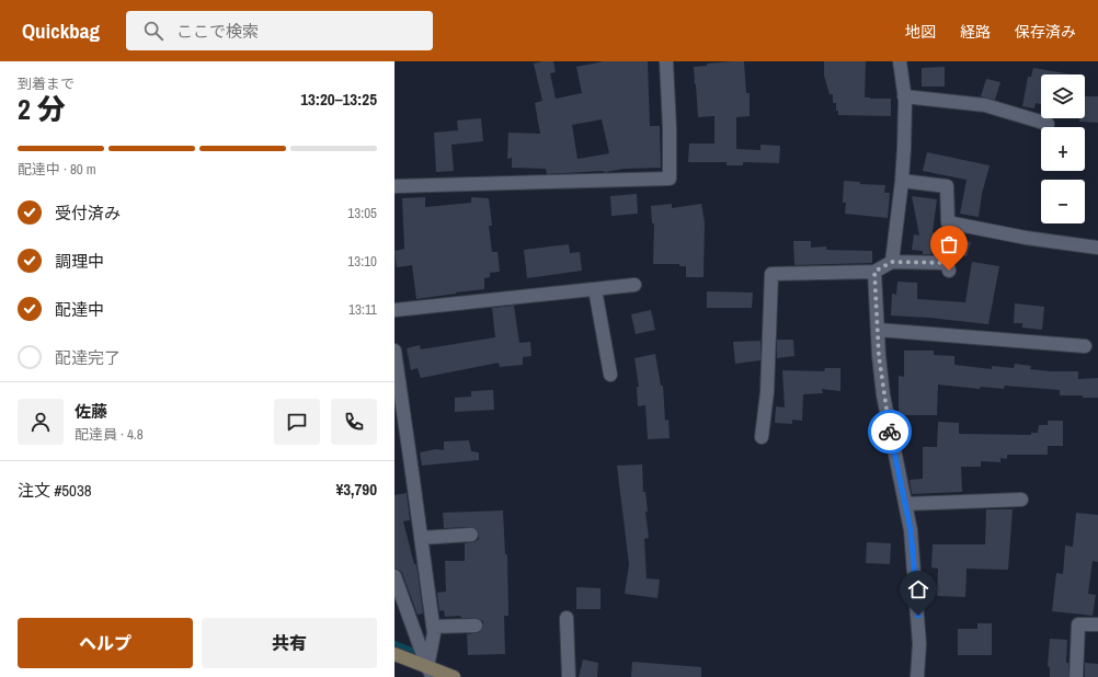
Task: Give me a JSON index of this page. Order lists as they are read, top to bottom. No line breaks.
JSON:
{"page":{"header":"Quickbag","search":"ここで検索","nav":["地図","経路","保存済み"],"heading":["2 分","到着まで","13:20–13:25"],"panel":["佐藤","配達員 · 4.8","注文 #5038","¥3,790"],"map_buttons":["+","−"],"bar":"配達中 · 80 m","list":[["受付済み","13:05"],["調理中","13:10"],["配達中","13:11"],"配達完了"],"buttons":["ヘルプ","共有"]}}
